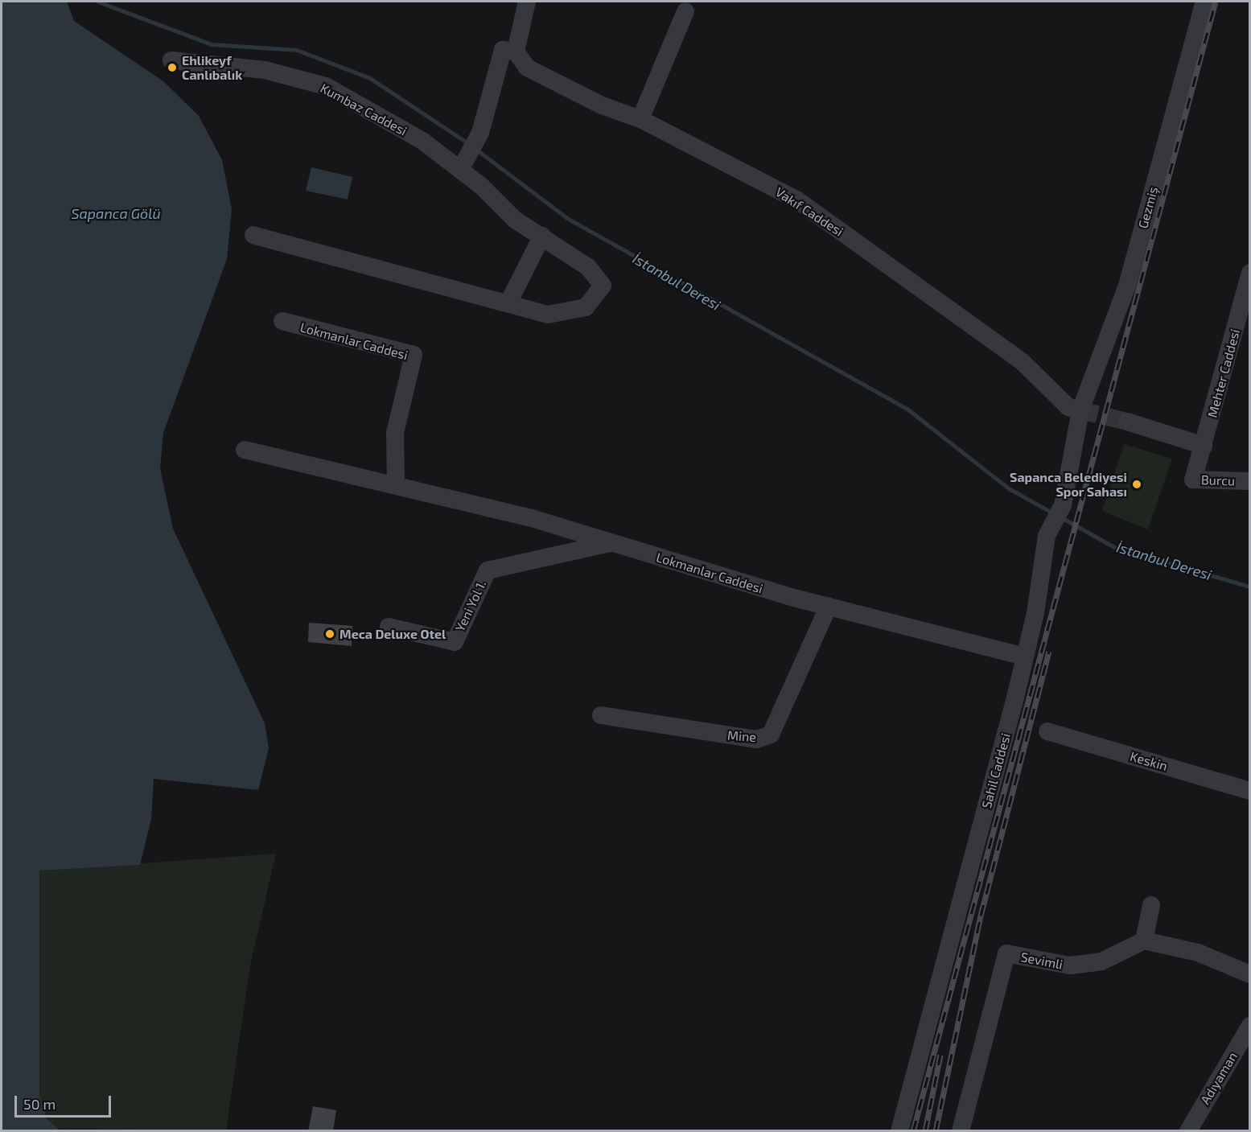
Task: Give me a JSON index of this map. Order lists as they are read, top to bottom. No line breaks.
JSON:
{"streets":{"street":["Kumbaz Caddesi","Gezmiş","Vakıf Caddesi","Lokmanlar Caddesi","Mehter Caddesi","Burcu","Yeni Yol 1.","Mine","Keskin","Sahil Caddesi","Sevimli","Adıyaman"]},"crossings":[["Gezmiş","Vakıf Caddesi"],["Gezmiş","Sahil Caddesi"],["Vakıf Caddesi","Sahil Caddesi"],["Lokmanlar Caddesi","Yeni Yol 1."],["Lokmanlar Caddesi","Mine"],["Lokmanlar Caddesi","Sahil Caddesi"],["Mehter Caddesi","Burcu"]],"water":["Sapanca Gölü","İstanbul Deresi"],"places":["Ehlikeyf Canlıbalık","Sapanca Belediyesi Spor Sahası","Meca Deluxe Otel"],"scale_bar":"50 m"}
